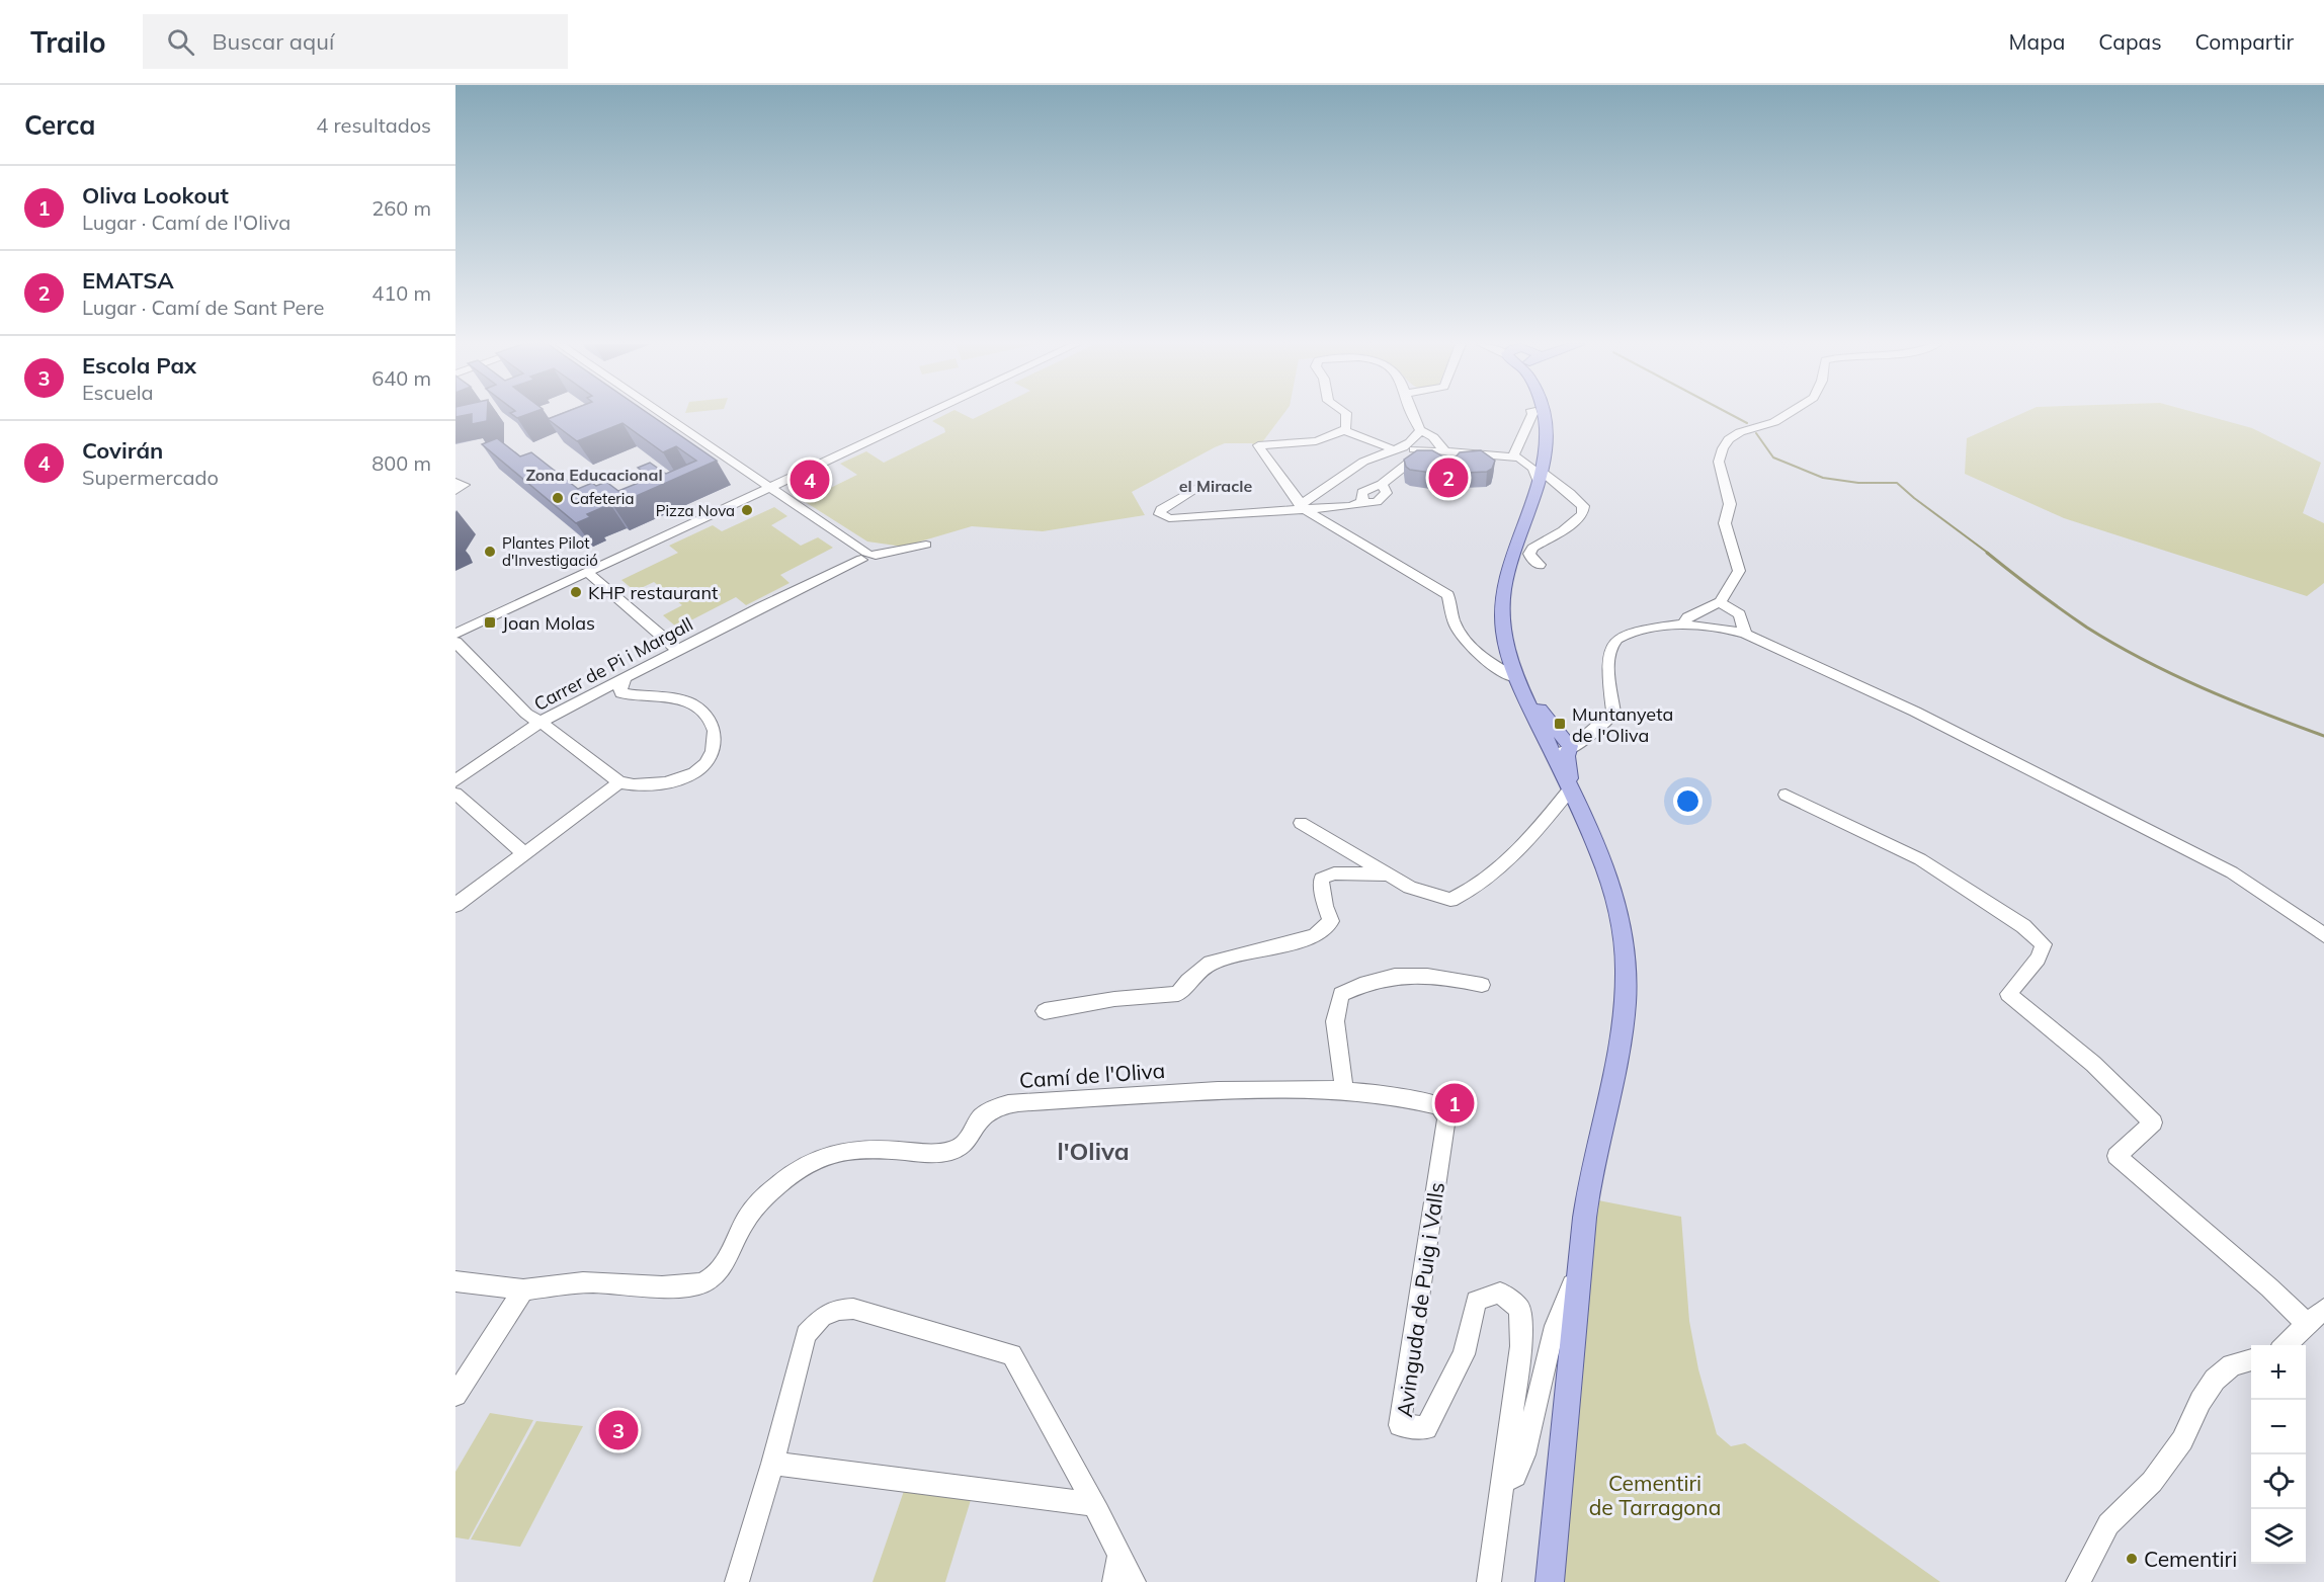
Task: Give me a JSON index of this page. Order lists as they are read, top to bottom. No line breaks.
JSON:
{"streets":{"street":["Carrer de Pi i Margall","Camí de l'Oliva","Avinguda de Puig i Valls"]},"crossings":[["Camí de l'Oliva","Avinguda de Puig i Valls"]],"districts":["Zona Educacional","el Miracle","l'Oliva"],"parks":["Cementiri de Tarragona"],"places":{"other":["Cafeteria","Pizza Nova","Plantes Pilot d'Investigació","KHP restaurant","Cementiri"],"transit":["Joan Molas","Muntanyeta de l'Oliva"]},"page":{"header":"Trailo","search":"Buscar aquí","nav":["Mapa","Capas","Compartir"],"heading":["Cerca","4 resultados"],"list":[{"mark":"1","name":"Oliva Lookout","note":"Lugar · Camí de l'Oliva","value":"260 m"},{"mark":"2","name":"EMATSA","note":"Lugar · Camí de Sant Pere","value":"410 m"},{"mark":"3","name":"Escola Pax","note":"Escuela","value":"640 m"},{"mark":"4","name":"Covirán","note":"Supermercado","value":"800 m"}],"pins":["2","4","1","3"],"map_buttons":["+","−"]}}
